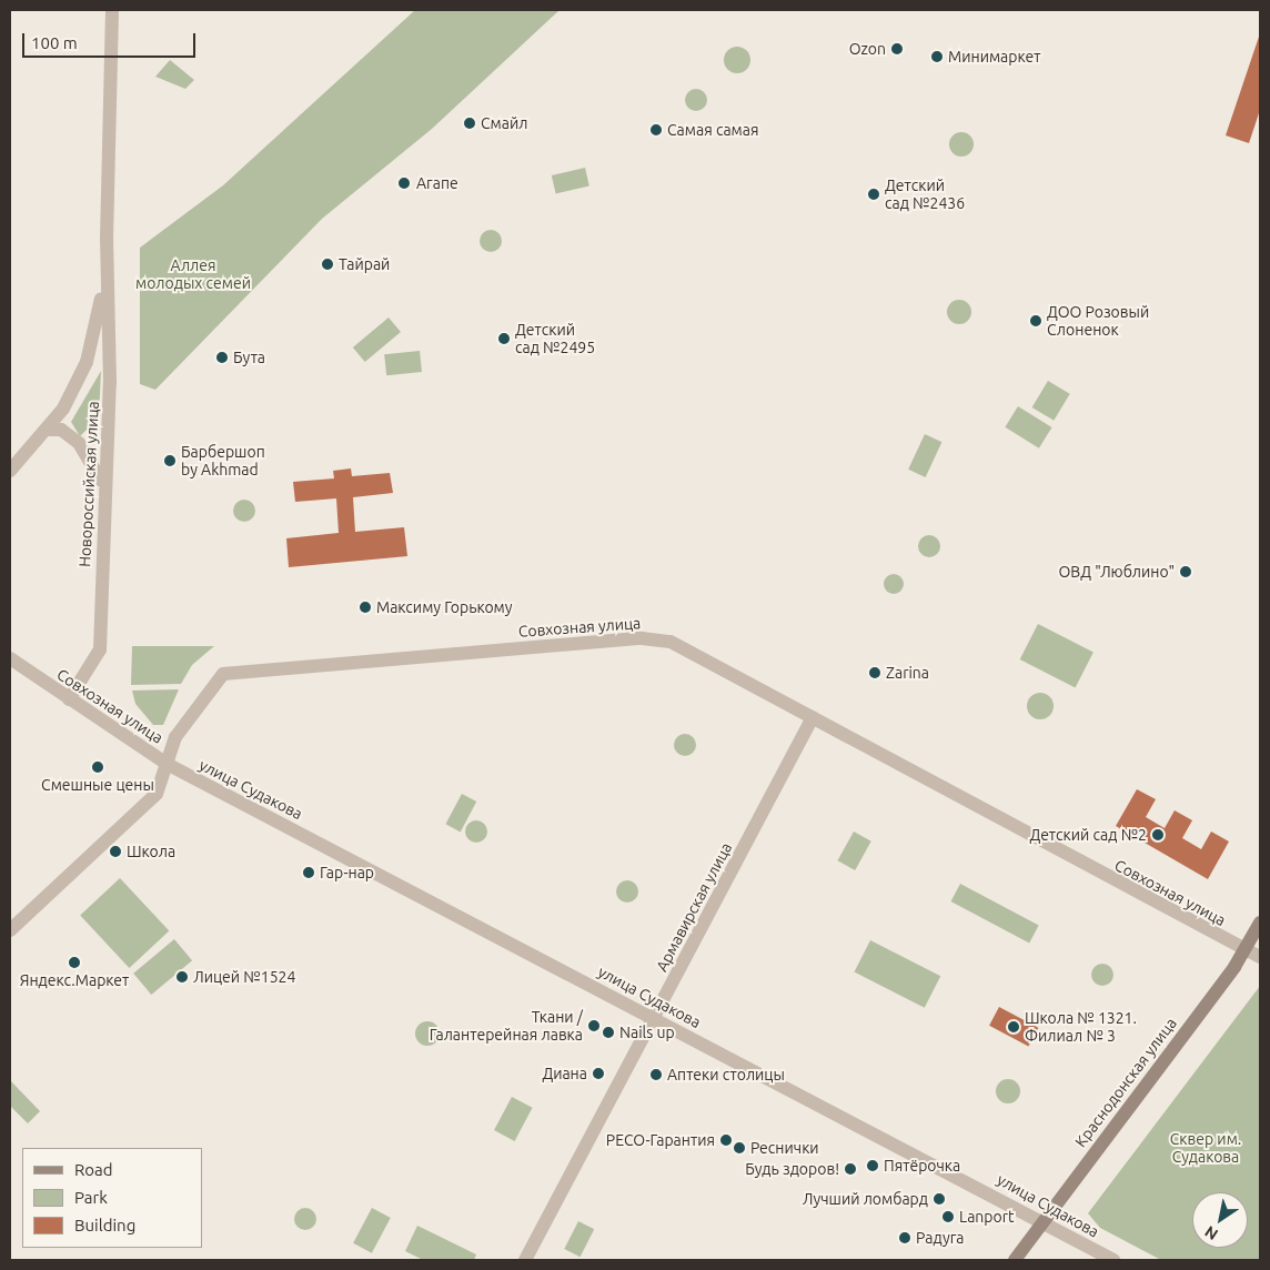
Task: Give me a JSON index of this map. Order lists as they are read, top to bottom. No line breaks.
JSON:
{"streets":{"main road":["Краснодонская улица"],"street":["Новороссийская улица","Совхозная улица","улица Судакова","Армавирская улица"]},"crossings":[["Новороссийская улица","Совхозная улица"],["Совхозная улица","улица Судакова"],["Совхозная улица","Армавирская улица"],["Совхозная улица","Краснодонская улица"],["улица Судакова","Армавирская улица"],["улица Судакова","Краснодонская улица"]],"parks":["Аллея молодых семей","Сквер им. Судакова"],"places":["Ozon","Минимаркет","Смайл","Самая самая","Агапе","Детский сад №2436","Тайрай","ДОО Розовый Слоненок","Детский сад №2495","Бута","Барбершоп by Akhmad","ОВД \"Люблино\"","Максиму Горькому","Zarina","Смешные цены","Детский сад №2","Школа","Гар-нар","Яндекс.Маркет","Лицей №1524","Ткани / Галантерейная лавка","Школа № 1321. Филиал № 3","Nails up","Диана","Аптеки столицы","РЕСО-Гарантия","Реснички","Пятёрочка","Будь здоров!","Лучший ломбард","Lanport","Радуга"],"legend":["Road","Park","Building"],"scale_bar":"100 m","north":"bottom left"}
